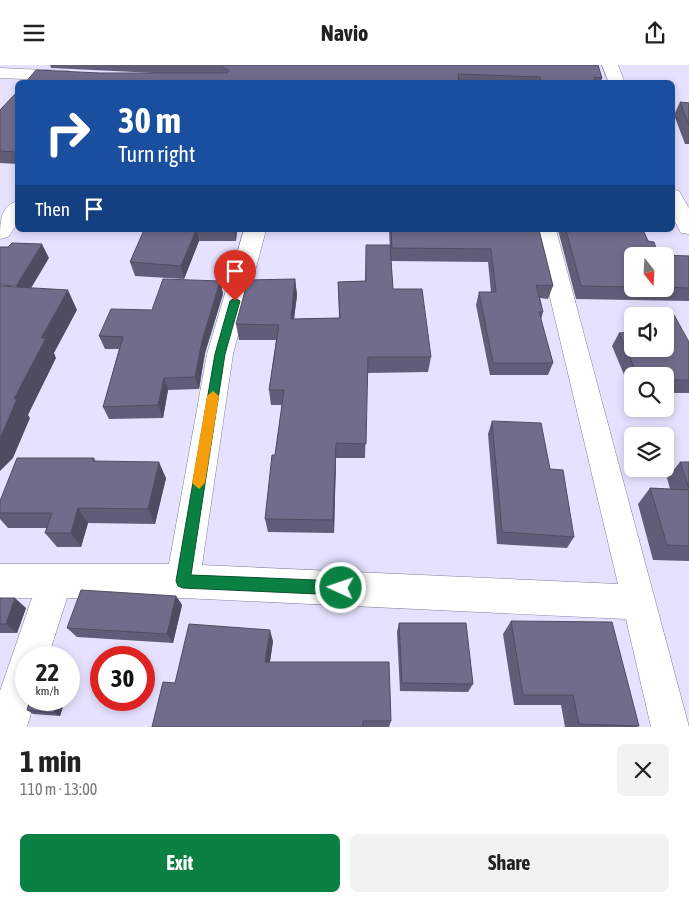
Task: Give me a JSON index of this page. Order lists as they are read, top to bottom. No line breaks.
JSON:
{"north":"bottom","page":{"header":"Navio","turn":["30 m","Turn right"],"then":"Then","speed":"22 km/h","limit":"30","heading":["1 min","110 m · 13:00"],"buttons":["Exit","Share"]}}
